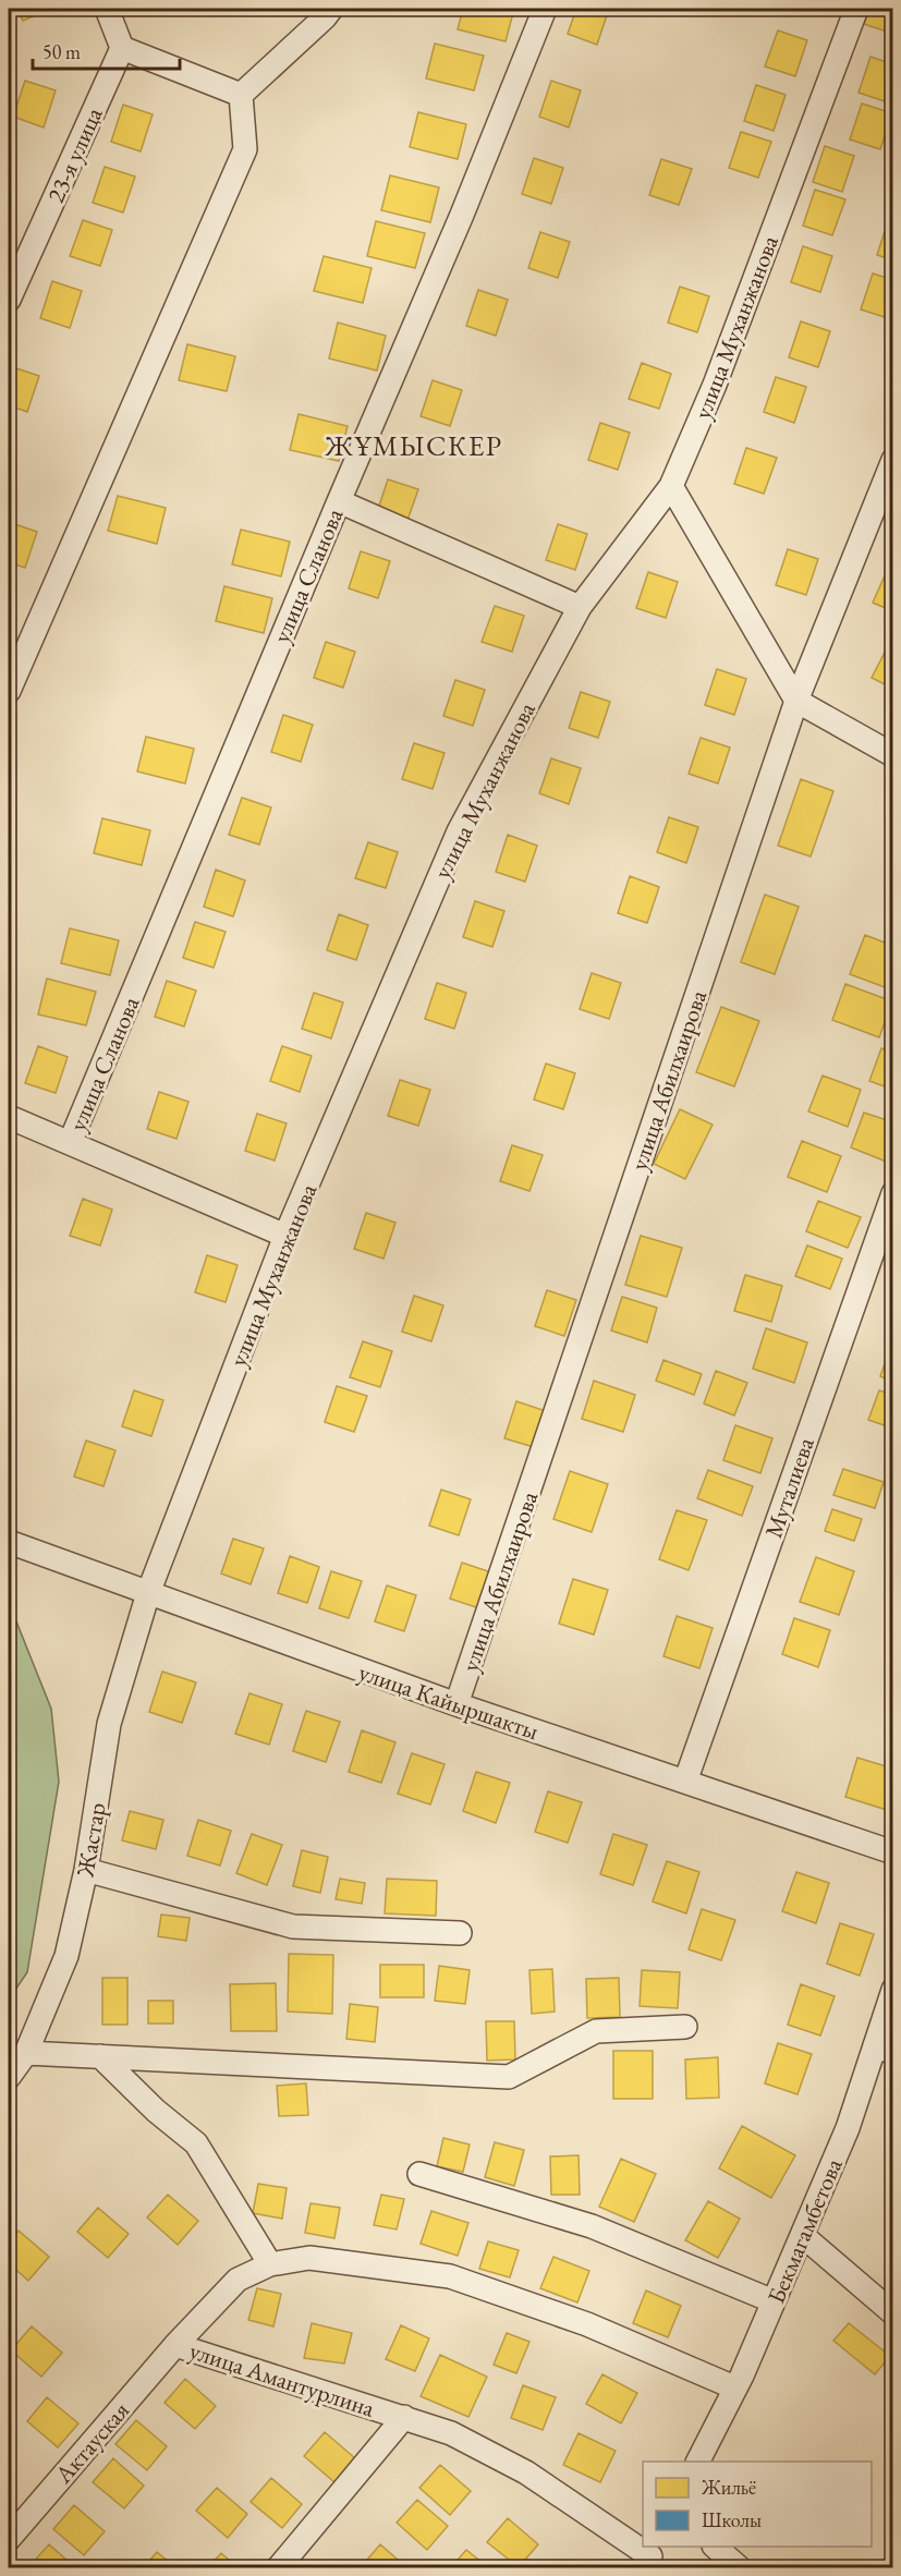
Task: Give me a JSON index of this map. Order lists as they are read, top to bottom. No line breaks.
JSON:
{"streets":{"street":["23-я улица","улица Муханжанова","улица Сланова","улица Абилхаирова","Муталиева","улица Кайыршакты","Жастар","Бекмагамбетова","улица Амантурлина","Актауская"]},"crossings":[["улица Муханжанова","улица Сланова"],["улица Муханжанова","улица Кайыршакты"],["улица Муханжанова","Жастар"],["улица Абилхаирова","улица Кайыршакты"],["Муталиева","улица Кайыршакты"],["улица Кайыршакты","Жастар"],["Бекмагамбетова","улица Амантурлина"],["улица Амантурлина","Актауская"]],"districts":["ЖҰМЫСКЕР"],"legend":["Жильё","Школы"],"scale_bar":"50 m"}
